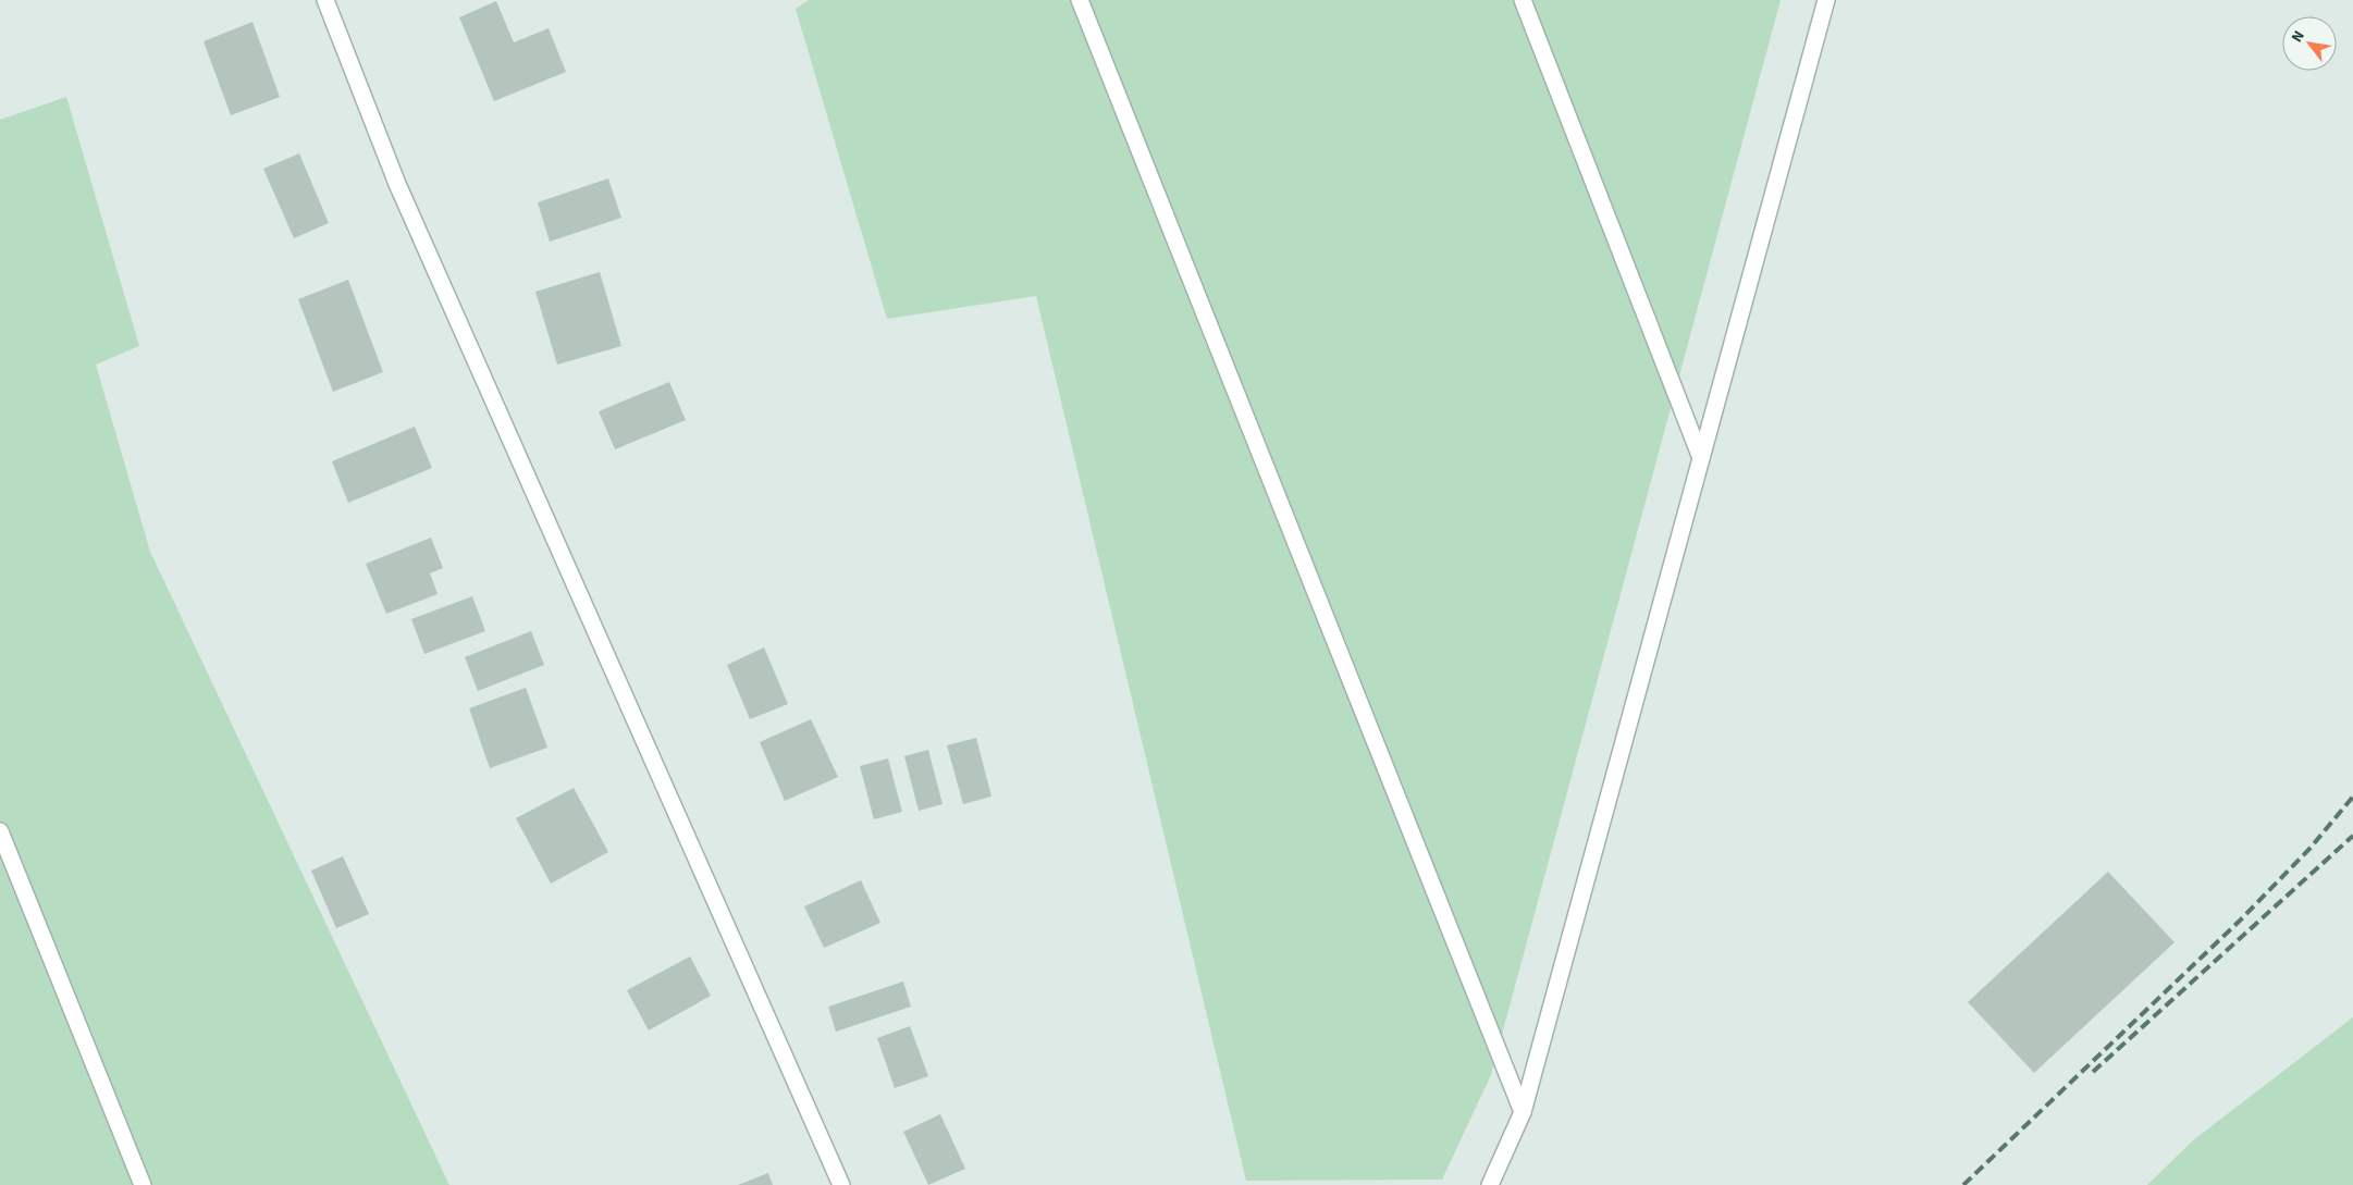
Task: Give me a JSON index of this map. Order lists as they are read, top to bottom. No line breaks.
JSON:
{"north":"top left"}
